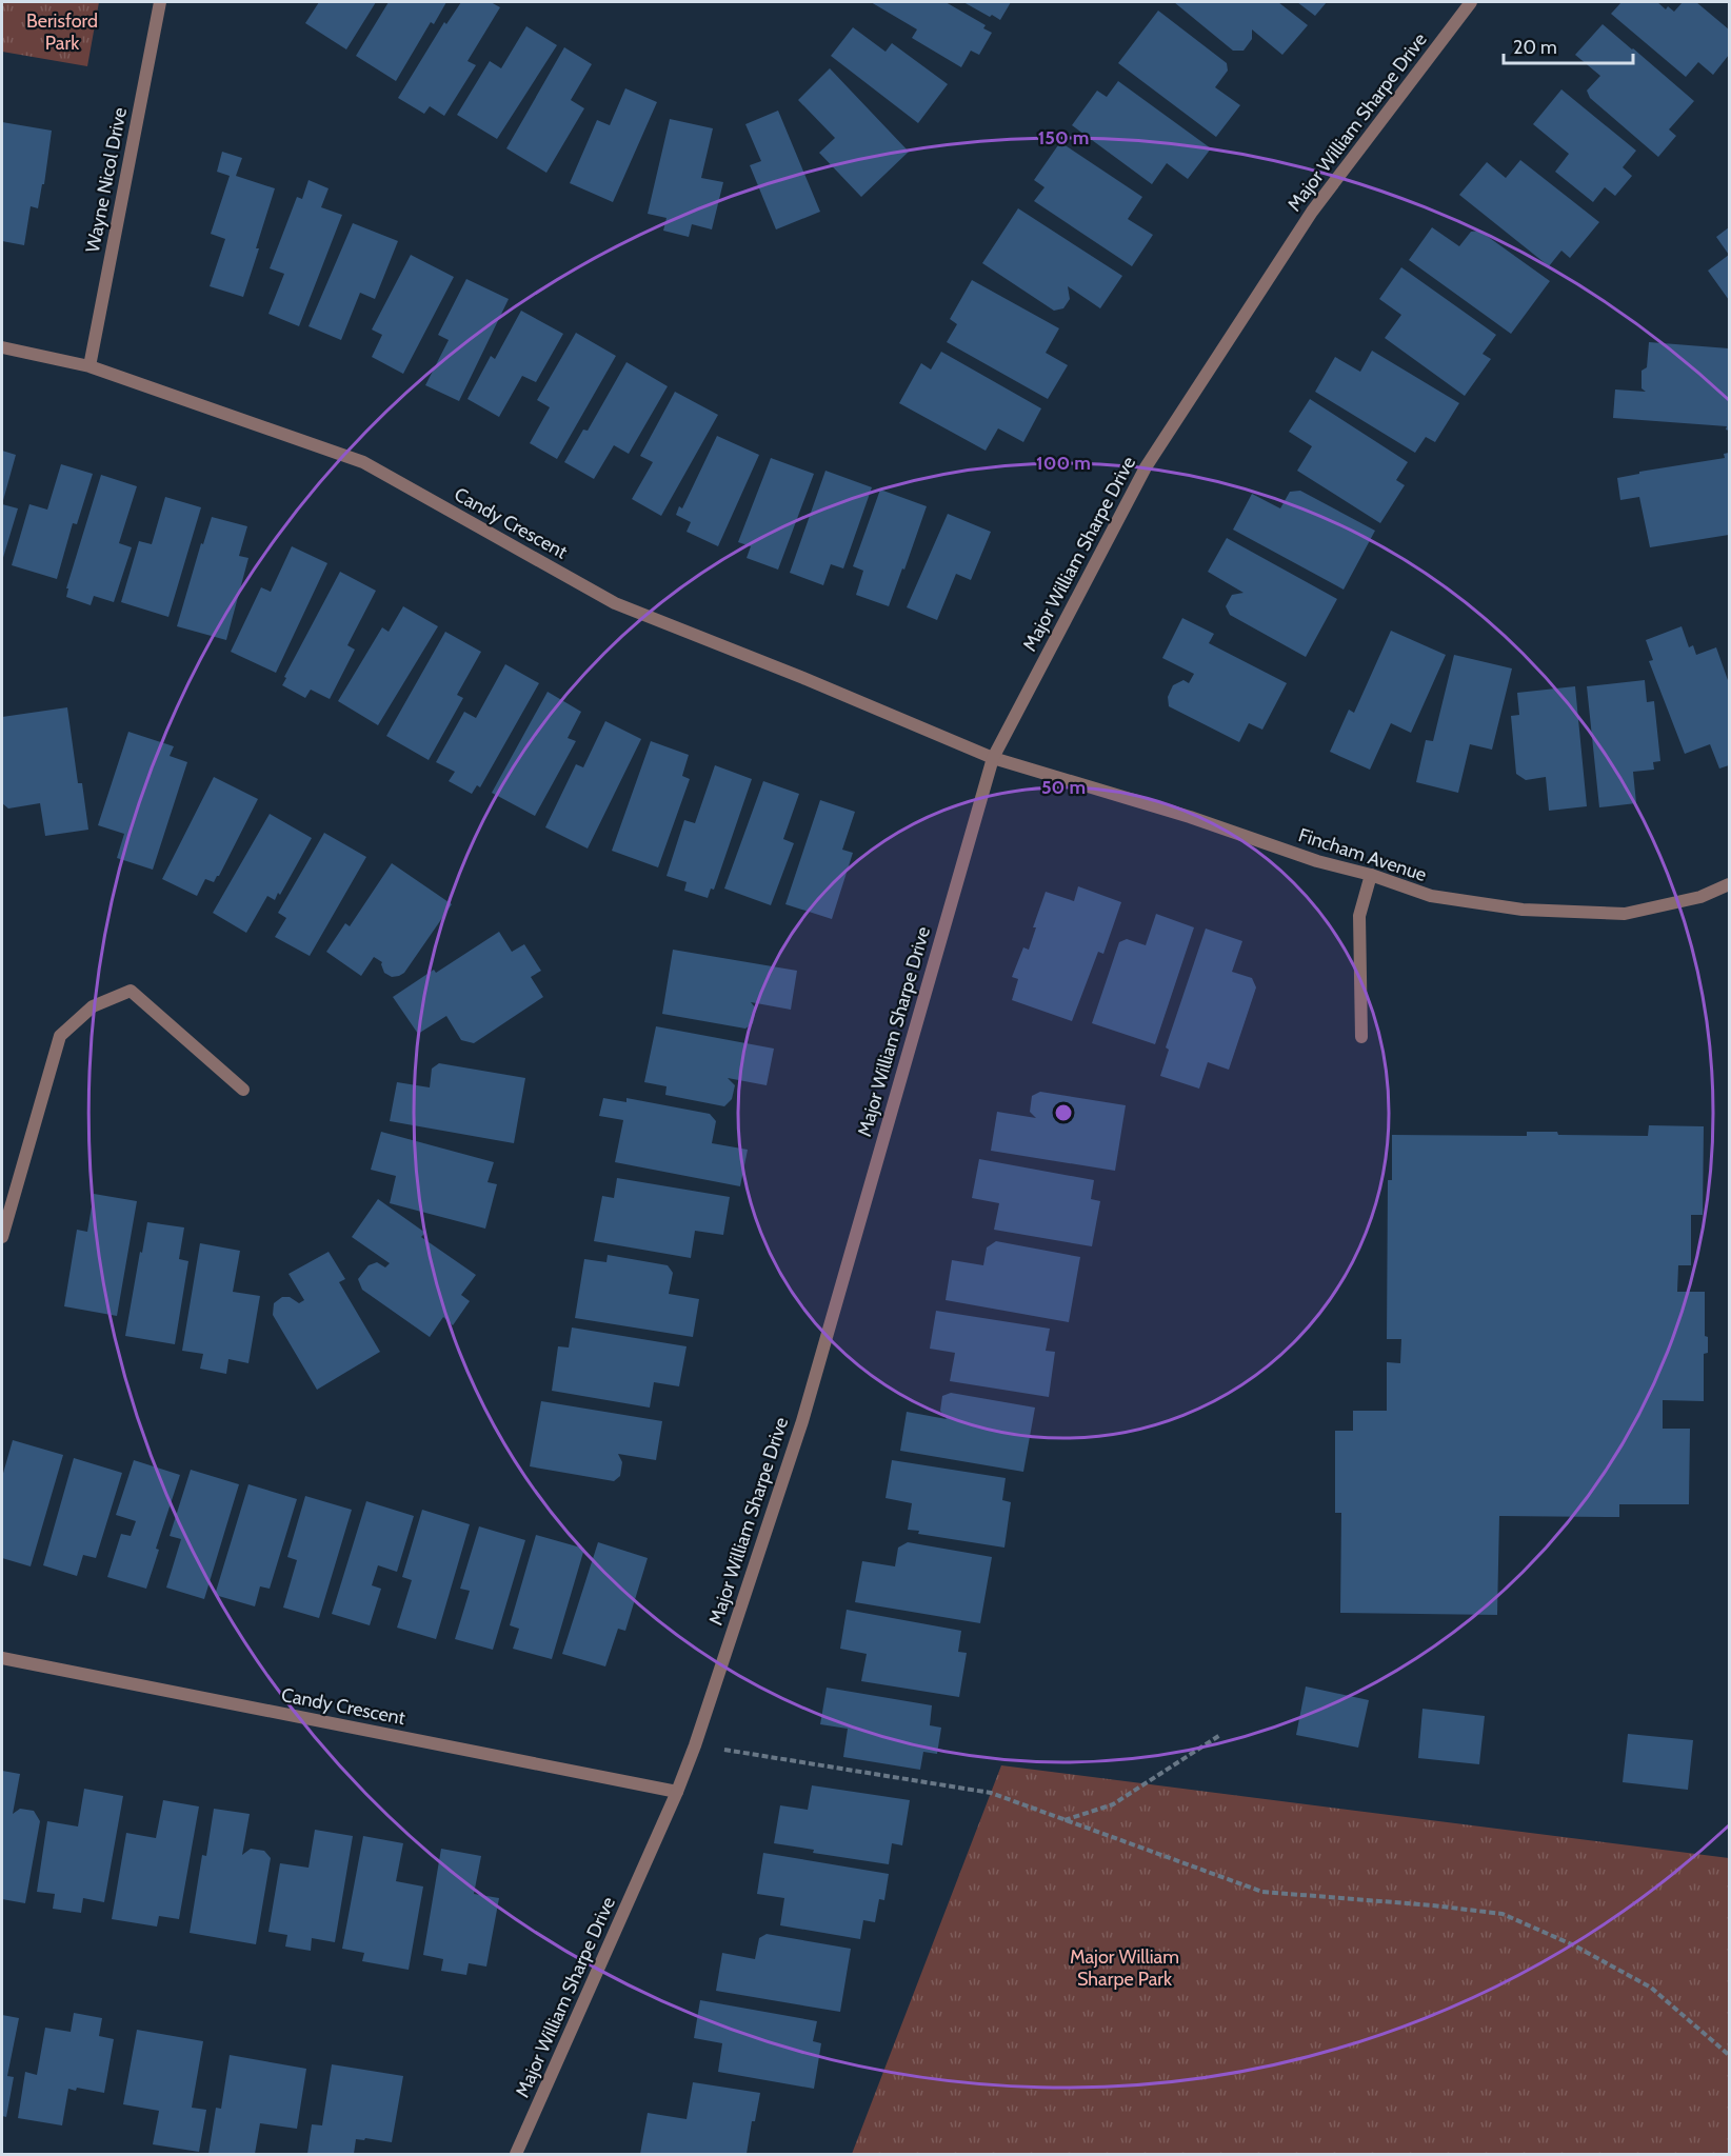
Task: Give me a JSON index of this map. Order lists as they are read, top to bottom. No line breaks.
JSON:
{"streets":{"street":["Major William Sharpe Drive","Wayne Nicol Drive","Candy Crescent","Fincham Avenue"]},"crossings":[["Major William Sharpe Drive","Candy Crescent"],["Major William Sharpe Drive","Fincham Avenue"],["Wayne Nicol Drive","Candy Crescent"],["Candy Crescent","Fincham Avenue"]],"parks":["Berisford Park","Major William Sharpe Park"],"scale_bar":"20 m","rings":["150 m","100 m","50 m"]}
